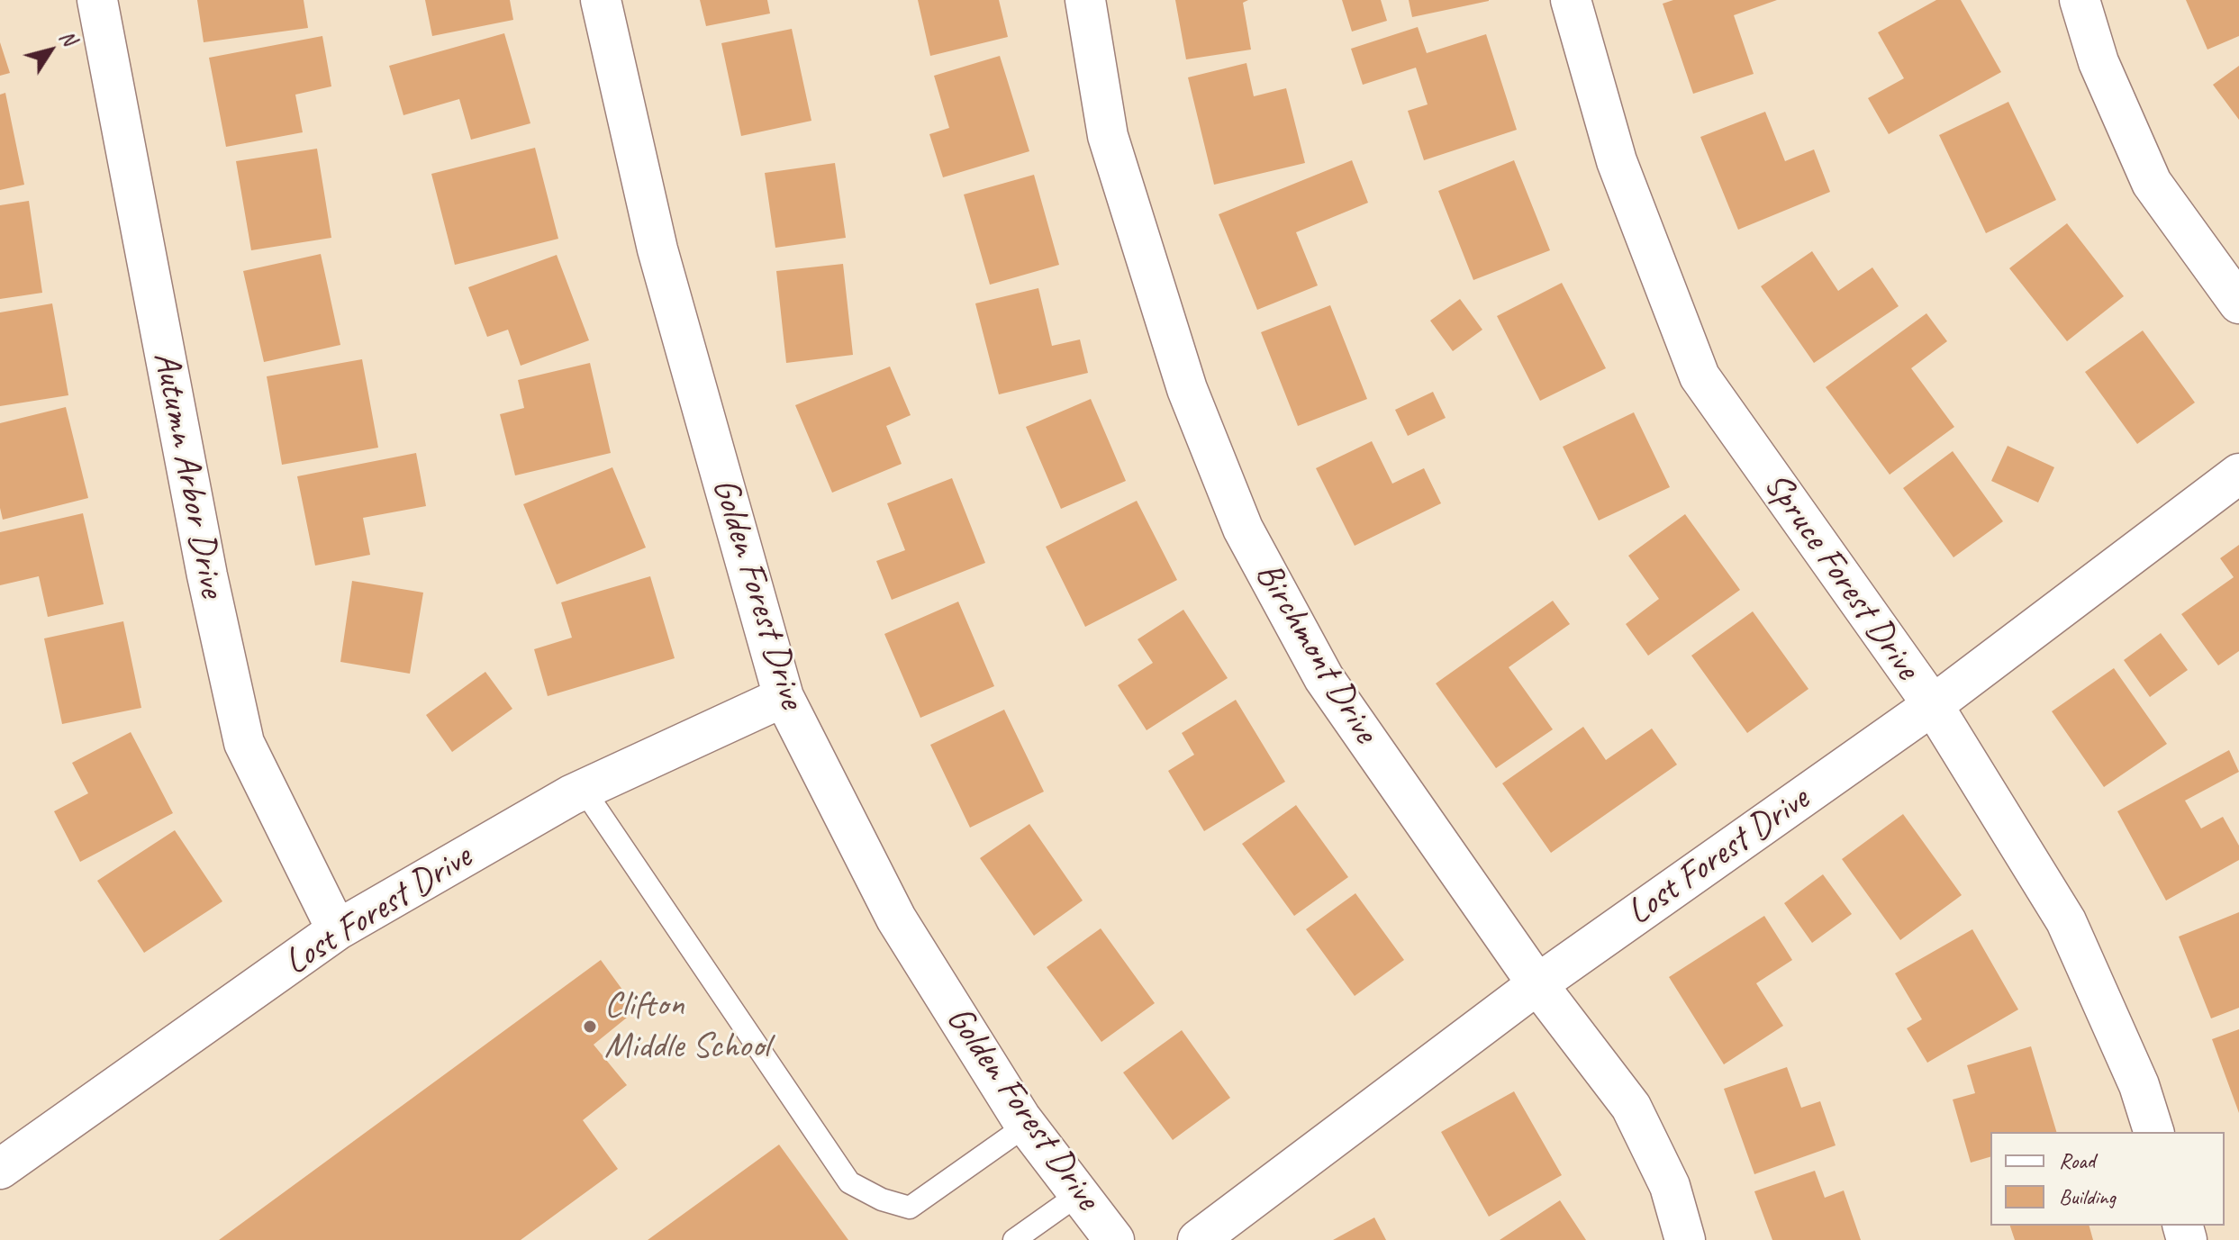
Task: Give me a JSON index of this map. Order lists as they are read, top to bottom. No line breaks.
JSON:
{"streets":{"street":["Autumn Arbor Drive","Spruce Forest Drive","Golden Forest Drive","Birchmont Drive","Lost Forest Drive"]},"crossings":[["Autumn Arbor Drive","Lost Forest Drive"],["Spruce Forest Drive","Lost Forest Drive"],["Golden Forest Drive","Lost Forest Drive"],["Birchmont Drive","Lost Forest Drive"]],"places":["Clifton Middle School"],"legend":["Road","Building"],"north":"top right"}
